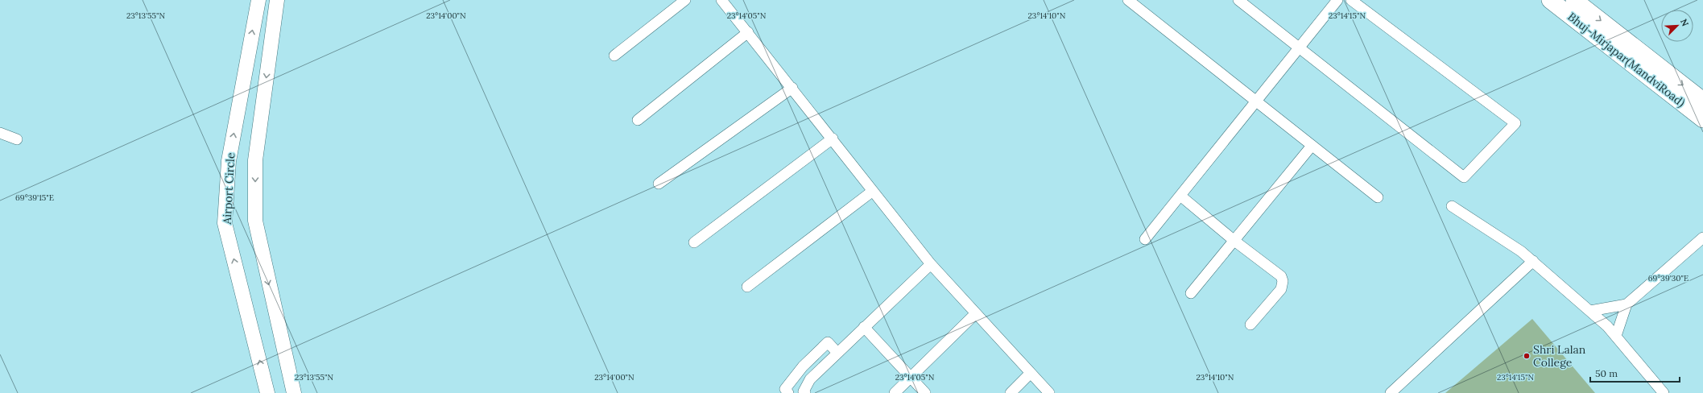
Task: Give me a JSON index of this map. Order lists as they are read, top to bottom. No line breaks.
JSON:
{"streets":{"main road":["Bhuj-Mirjapar(MandviRoad)","Airport Circle"]},"places":["Shri Lalan College"],"scale_bar":"50 m","north":"top right","coordinates":["23°13'55\"N","23°14'00\"N","23°14'05\"N","23°14'10\"N","23°14'15\"N","69°39'15\"E","69°39'30\"E"]}
